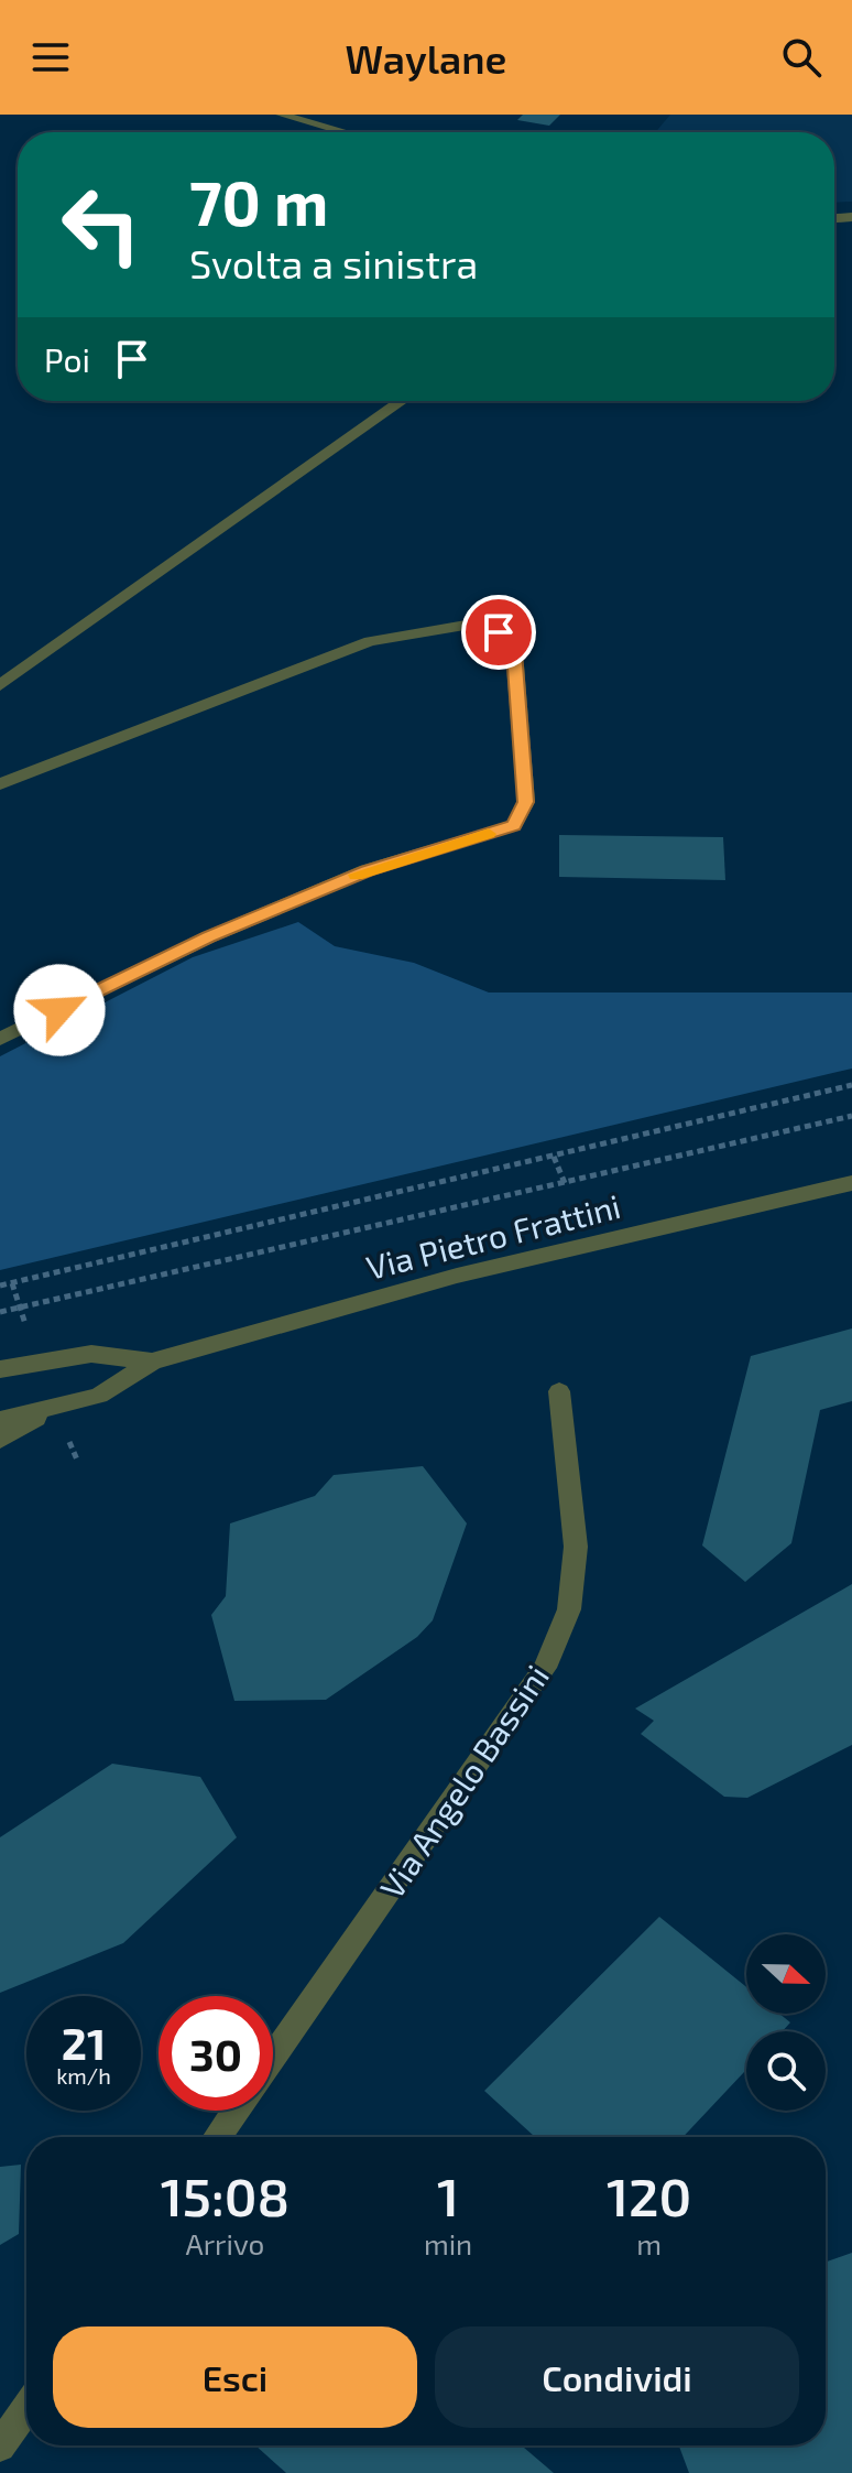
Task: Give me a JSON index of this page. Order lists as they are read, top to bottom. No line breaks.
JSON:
{"streets":{"street":["Via Pietro Frattini","Via Angelo Bassini"]},"north":"right","page":{"header":"Waylane","turn":["70 m","Svolta a sinistra"],"then":"Poi","speed":"21 km/h","limit":"30","eta":["15:08","Arrivo","1","min","120","m"],"buttons":["Esci","Condividi"]}}
